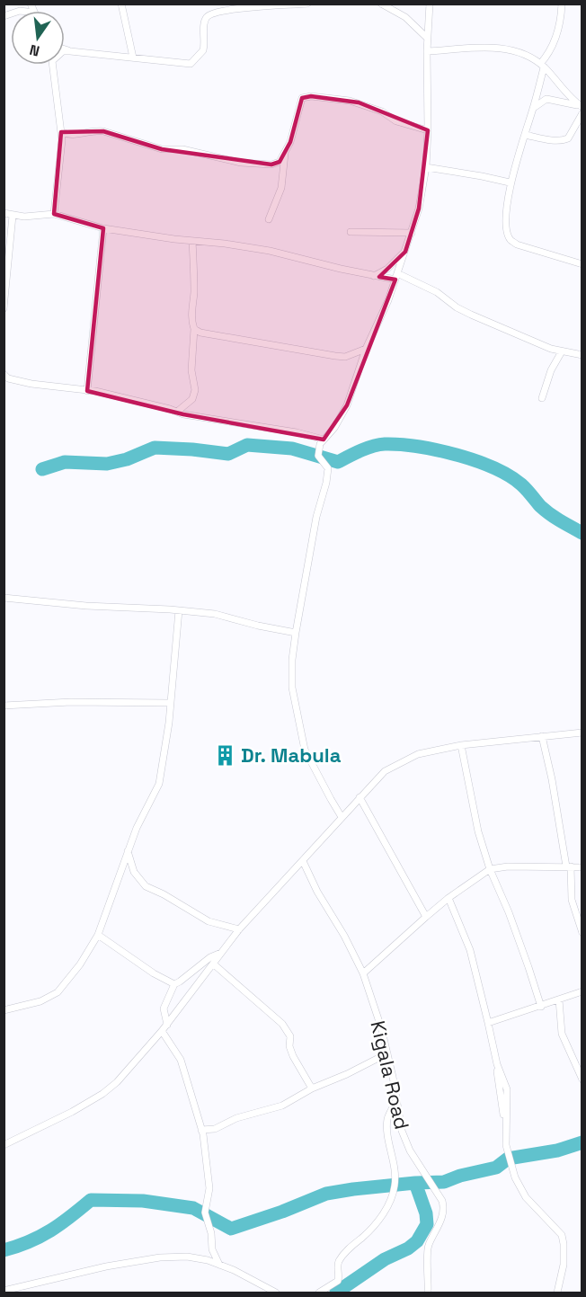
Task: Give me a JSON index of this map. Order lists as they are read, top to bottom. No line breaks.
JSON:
{"streets":{"street":["Kigala Road"]},"places":{"building":["Dr. Mabula"]},"north":"bottom"}
